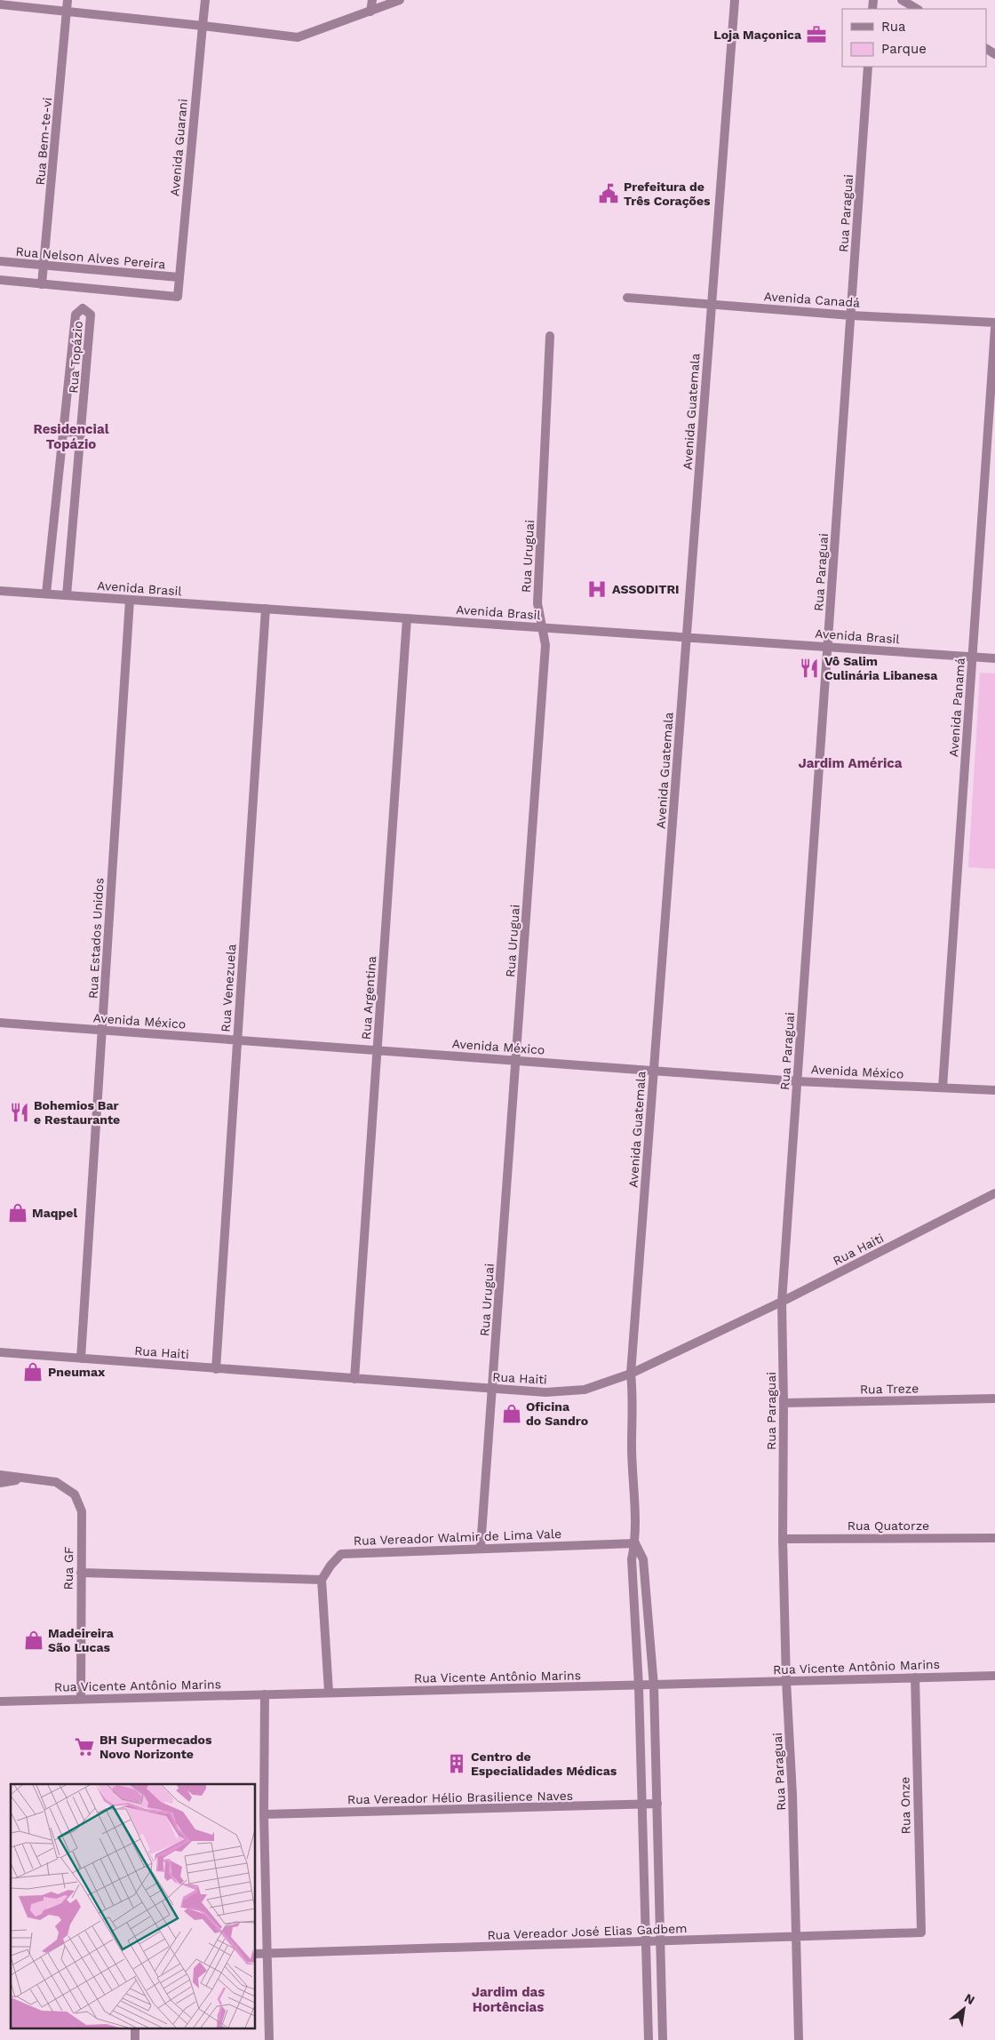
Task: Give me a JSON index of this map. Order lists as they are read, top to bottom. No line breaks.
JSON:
{"streets":{"street":["Rua Bem-te-vi","Avenida Guarani","Rua Paraguai","Rua Nelson Alves Pereira","Avenida Canadá","Rua Topázio","Avenida Guatemala","Rua Uruguai","Avenida Brasil","Avenida Panamá","Rua Estados Unidos","Rua Venezuela","Rua Argentina","Avenida México","Rua Haiti","Rua Treze","Rua Quatorze","Rua Vereador Walmir de Lima Vale","Rua GF","Rua Vicente Antônio Marins","Rua Vereador Hélio Brasilience Naves","Rua Onze","Rua Vereador José Elias Gadbem"]},"crossings":[["Rua Bem-te-vi","Avenida Guarani"],["Rua Bem-te-vi","Rua Nelson Alves Pereira"],["Avenida Guarani","Rua Nelson Alves Pereira"],["Rua Paraguai","Avenida Canadá"],["Rua Paraguai","Avenida Brasil"],["Rua Paraguai","Avenida México"],["Rua Paraguai","Rua Haiti"],["Rua Paraguai","Rua Treze"],["Rua Paraguai","Rua Quatorze"],["Rua Paraguai","Rua Vicente Antônio Marins"],["Rua Paraguai","Rua Vereador José Elias Gadbem"],["Avenida Canadá","Avenida Guatemala"],["Rua Topázio","Avenida Brasil"],["Avenida Guatemala","Avenida Brasil"],["Avenida Guatemala","Avenida México"],["Avenida Guatemala","Rua Haiti"],["Avenida Guatemala","Rua Vereador Walmir de Lima Vale"],["Rua Uruguai","Avenida Brasil"],["Rua Uruguai","Avenida México"],["Rua Uruguai","Rua Haiti"],["Rua Uruguai","Rua Vereador Walmir de Lima Vale"],["Avenida Brasil","Avenida Panamá"],["Avenida Brasil","Rua Estados Unidos"],["Avenida Brasil","Rua Venezuela"],["Avenida Brasil","Rua Argentina"],["Avenida Panamá","Avenida México"],["Rua Estados Unidos","Avenida México"],["Rua Estados Unidos","Rua Haiti"],["Rua Venezuela","Avenida México"],["Rua Venezuela","Rua Haiti"],["Rua Argentina","Avenida México"],["Rua Argentina","Rua Haiti"],["Rua GF","Rua Vicente Antônio Marins"],["Rua Vicente Antônio Marins","Rua Onze"],["Rua Onze","Rua Vereador José Elias Gadbem"]],"districts":["Residencial Topázio","Jardim América","Jardim das Hortências"],"places":{"office":["Loja Maçonica"],"public building":["Prefeitura de Três Corações"],"hospital":["ASSODITRI"],"restaurant":["Vô Salim Culinária Libanesa","Bohemios Bar e Restaurante"],"shop":["Maqpel","Pneumax","Oficina do Sandro","Madeireira São Lucas"],"supermarket":["BH Supermecados Novo Norizonte"],"building":["Centro de Especialidades Médicas"]},"legend":["Rua","Parque"],"north":"top right"}
